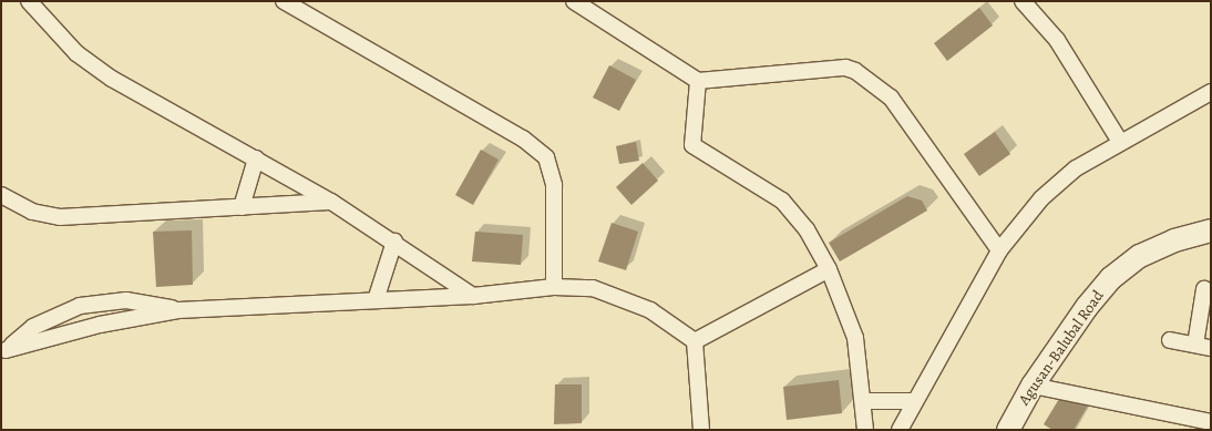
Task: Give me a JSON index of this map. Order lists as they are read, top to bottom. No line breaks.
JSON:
{"streets":{"main road":["Agusan-Balubal Road"]}}
